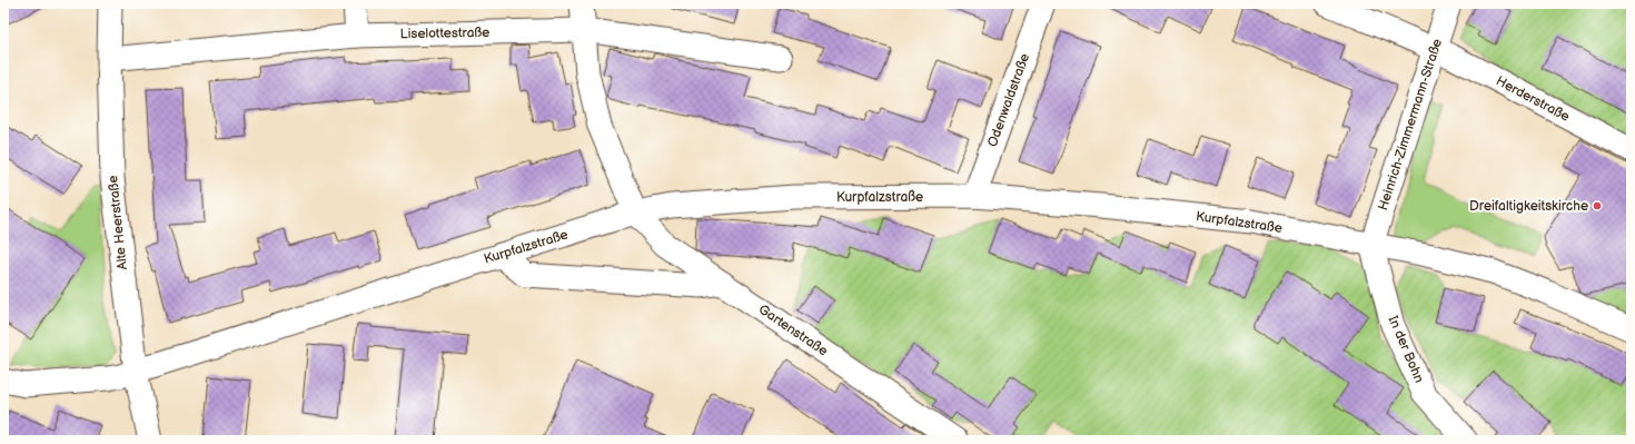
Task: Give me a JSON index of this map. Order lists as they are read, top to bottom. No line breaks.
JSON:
{"streets":{"street":["Liselottestraße","Herderstraße","Odenwaldstraße","Heinrich-Zimmermann-Straße","Kurpfalzstraße","Alte Heerstraße","Gartenstraße","In der Bohn"]},"crossings":[["Liselottestraße","Alte Heerstraße"],["Herderstraße","Heinrich-Zimmermann-Straße"],["Odenwaldstraße","Kurpfalzstraße"],["Heinrich-Zimmermann-Straße","Kurpfalzstraße"],["Heinrich-Zimmermann-Straße","In der Bohn"],["Kurpfalzstraße","Alte Heerstraße"],["Kurpfalzstraße","Gartenstraße"],["Kurpfalzstraße","In der Bohn"]],"places":["Dreifaltigkeitskirche"]}
